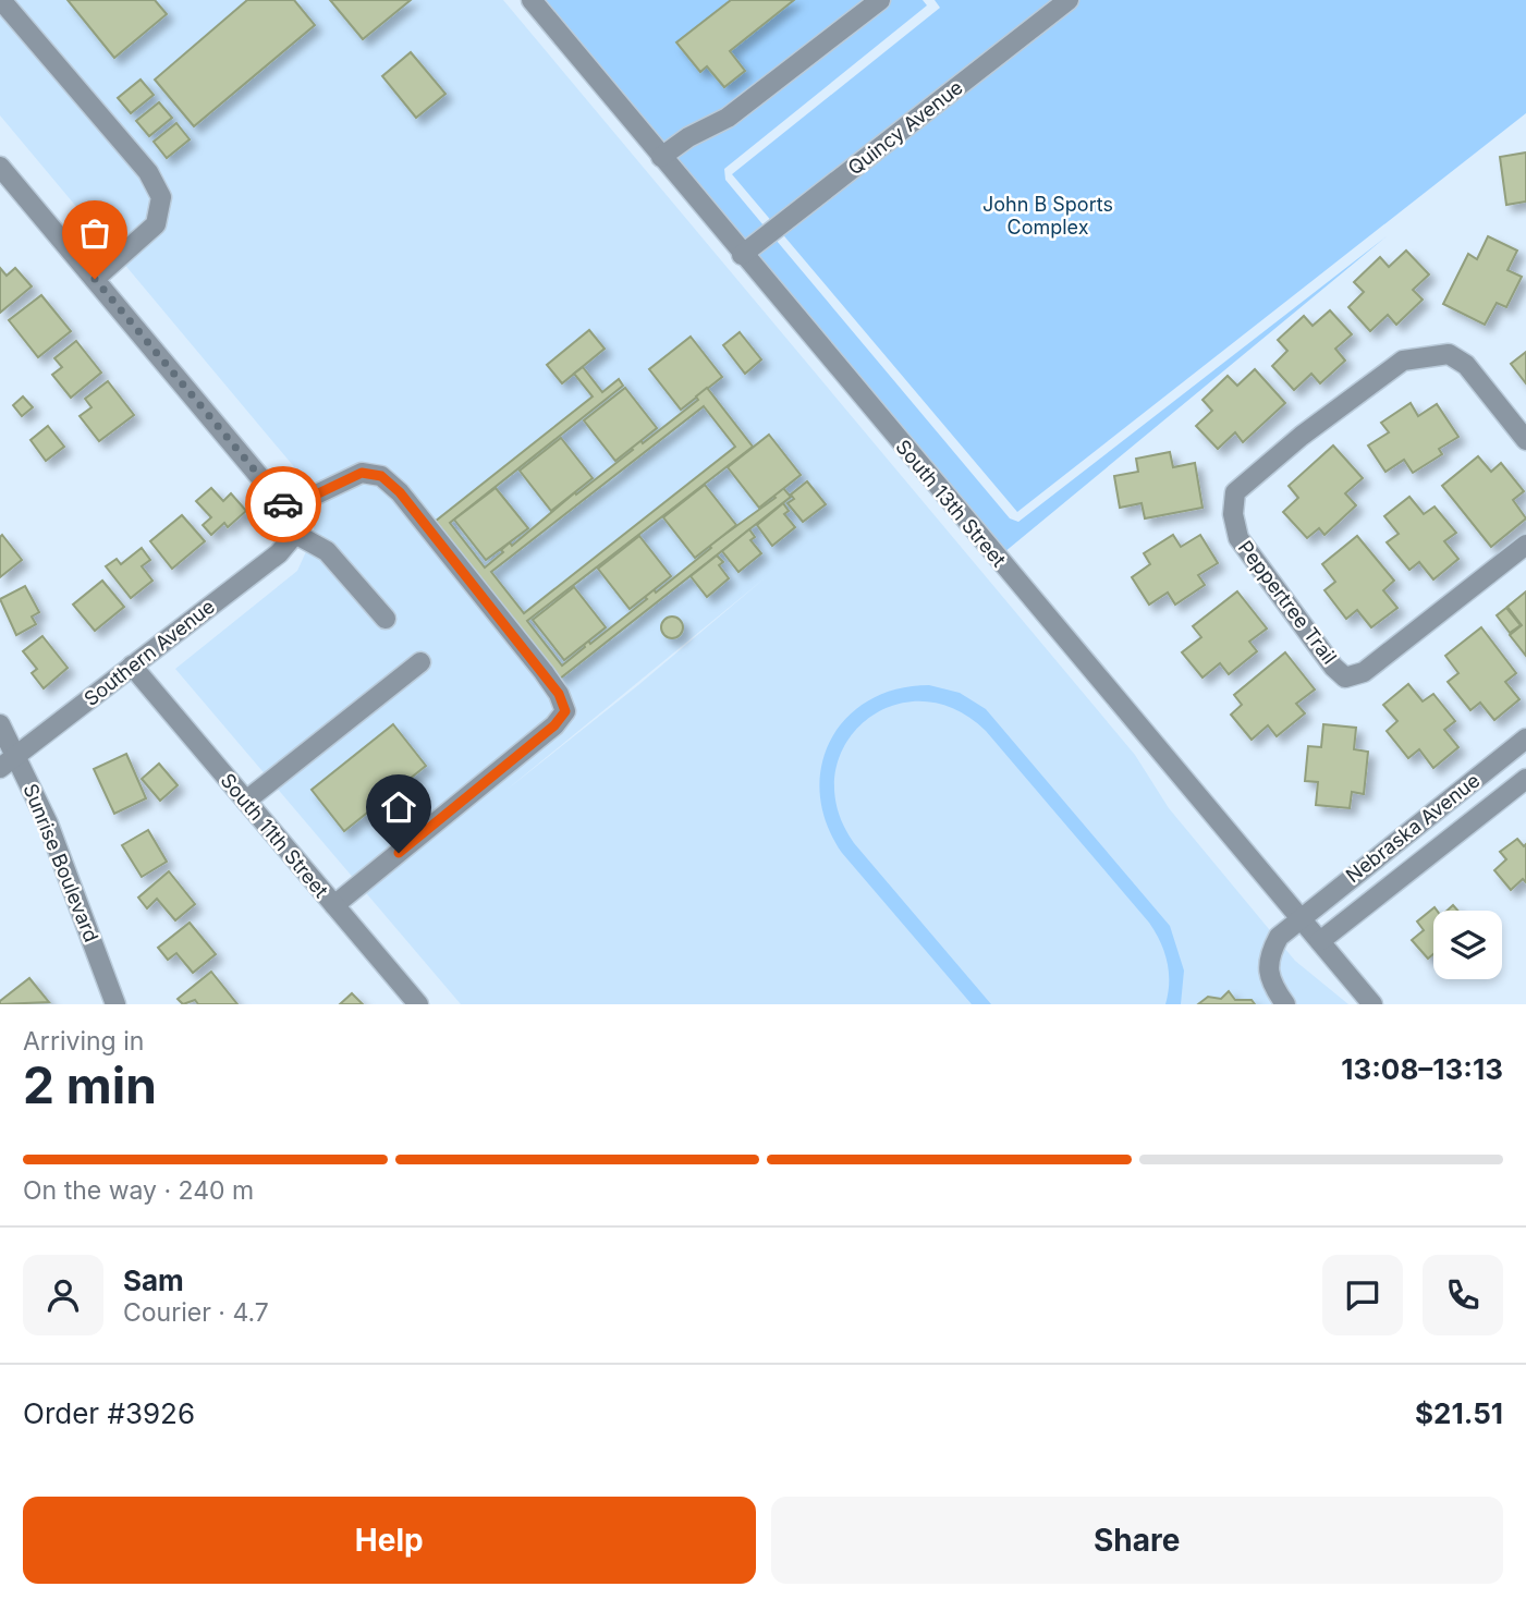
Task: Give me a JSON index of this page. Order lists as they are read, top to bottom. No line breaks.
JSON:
{"streets":{"street":["Quincy Avenue","South 13th Street","Peppertree Trail","Southern Avenue","Nebraska Avenue","South 11th Street","Sunrise Boulevard"]},"crossings":[["Quincy Avenue","South 13th Street"],["South 13th Street","Nebraska Avenue"],["Southern Avenue","South 11th Street"],["Southern Avenue","Sunrise Boulevard"]],"parks":["John B Sports Complex"],"page":{"heading":["2 min","Arriving in","13:08–13:13"],"panel":["Sam","Courier · 4.7","Order #3926","$21.51"],"bar":"On the way · 240 m","buttons":["Help","Share"]}}
